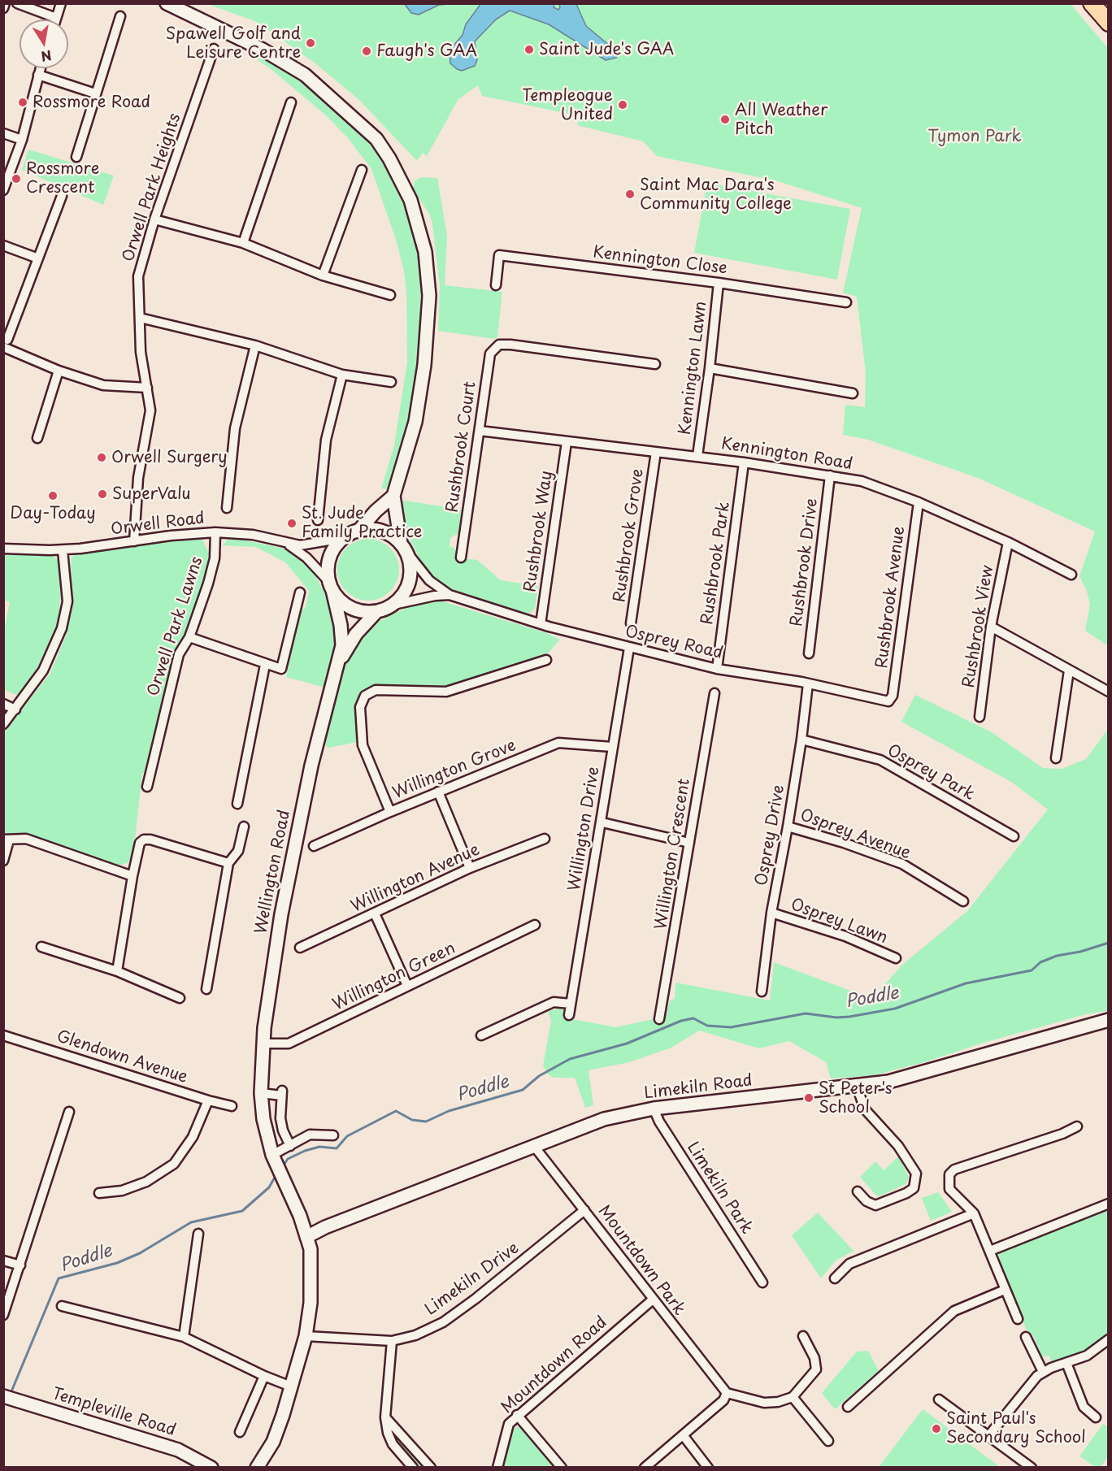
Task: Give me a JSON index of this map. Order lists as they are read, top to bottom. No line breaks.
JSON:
{"streets":{"street":["Orwell Park Heights","Kennington Close","Kennington Lawn","Rushbrook Court","Kennington Road","Orwell Road","Rushbrook Way","Rushbrook Grove","Rushbrook Drive","Rushbrook Park","Rushbrook Avenue","Orwell Park Lawns","Rushbrook View","Osprey Road","Willington Grove","Osprey Park","Willington Drive","Osprey Avenue","Osprey Drive","Willington Crescent","Wellington Road","Willington Avenue","Osprey Lawn","Willington Green","Glendown Avenue","Limekiln Road","Limekiln Park","Mountdown Park","Limekiln Drive","Mountdown Road","Templeville Road"]},"crossings":[["Orwell Park Heights","Orwell Road"],["Kennington Close","Kennington Lawn"],["Kennington Lawn","Kennington Road"],["Rushbrook Court","Kennington Road"],["Kennington Road","Rushbrook Way"],["Kennington Road","Rushbrook Grove"],["Kennington Road","Rushbrook Drive"],["Kennington Road","Rushbrook Park"],["Kennington Road","Rushbrook Avenue"],["Kennington Road","Rushbrook View"],["Orwell Road","Orwell Park Lawns"],["Orwell Road","Osprey Road"],["Orwell Road","Wellington Road"],["Rushbrook Way","Osprey Road"],["Rushbrook Park","Osprey Road"],["Rushbrook Avenue","Osprey Road"],["Osprey Road","Willington Drive"],["Osprey Road","Osprey Drive"],["Osprey Road","Wellington Road"],["Willington Grove","Willington Drive"],["Osprey Park","Osprey Drive"],["Osprey Avenue","Osprey Drive"],["Osprey Drive","Osprey Lawn"],["Wellington Road","Willington Green"],["Wellington Road","Limekiln Road"],["Wellington Road","Limekiln Drive"],["Limekiln Road","Limekiln Park"],["Limekiln Road","Mountdown Park"],["Mountdown Park","Limekiln Drive"],["Mountdown Park","Mountdown Road"]],"water":["Poddle"],"parks":["Tymon Park"],"places":["Spawell Golf and Leisure Centre","Saint Jude's GAA","Faugh's GAA","Rossmore Road","Templeogue United","All Weather Pitch","Rossmore Crescent","Saint Mac Dara's Community College","Orwell Surgery","SuperValu","Day-Today","St. Jude Family Practice","St Peter's School","Saint Paul's Secondary School"],"north":"bottom"}
